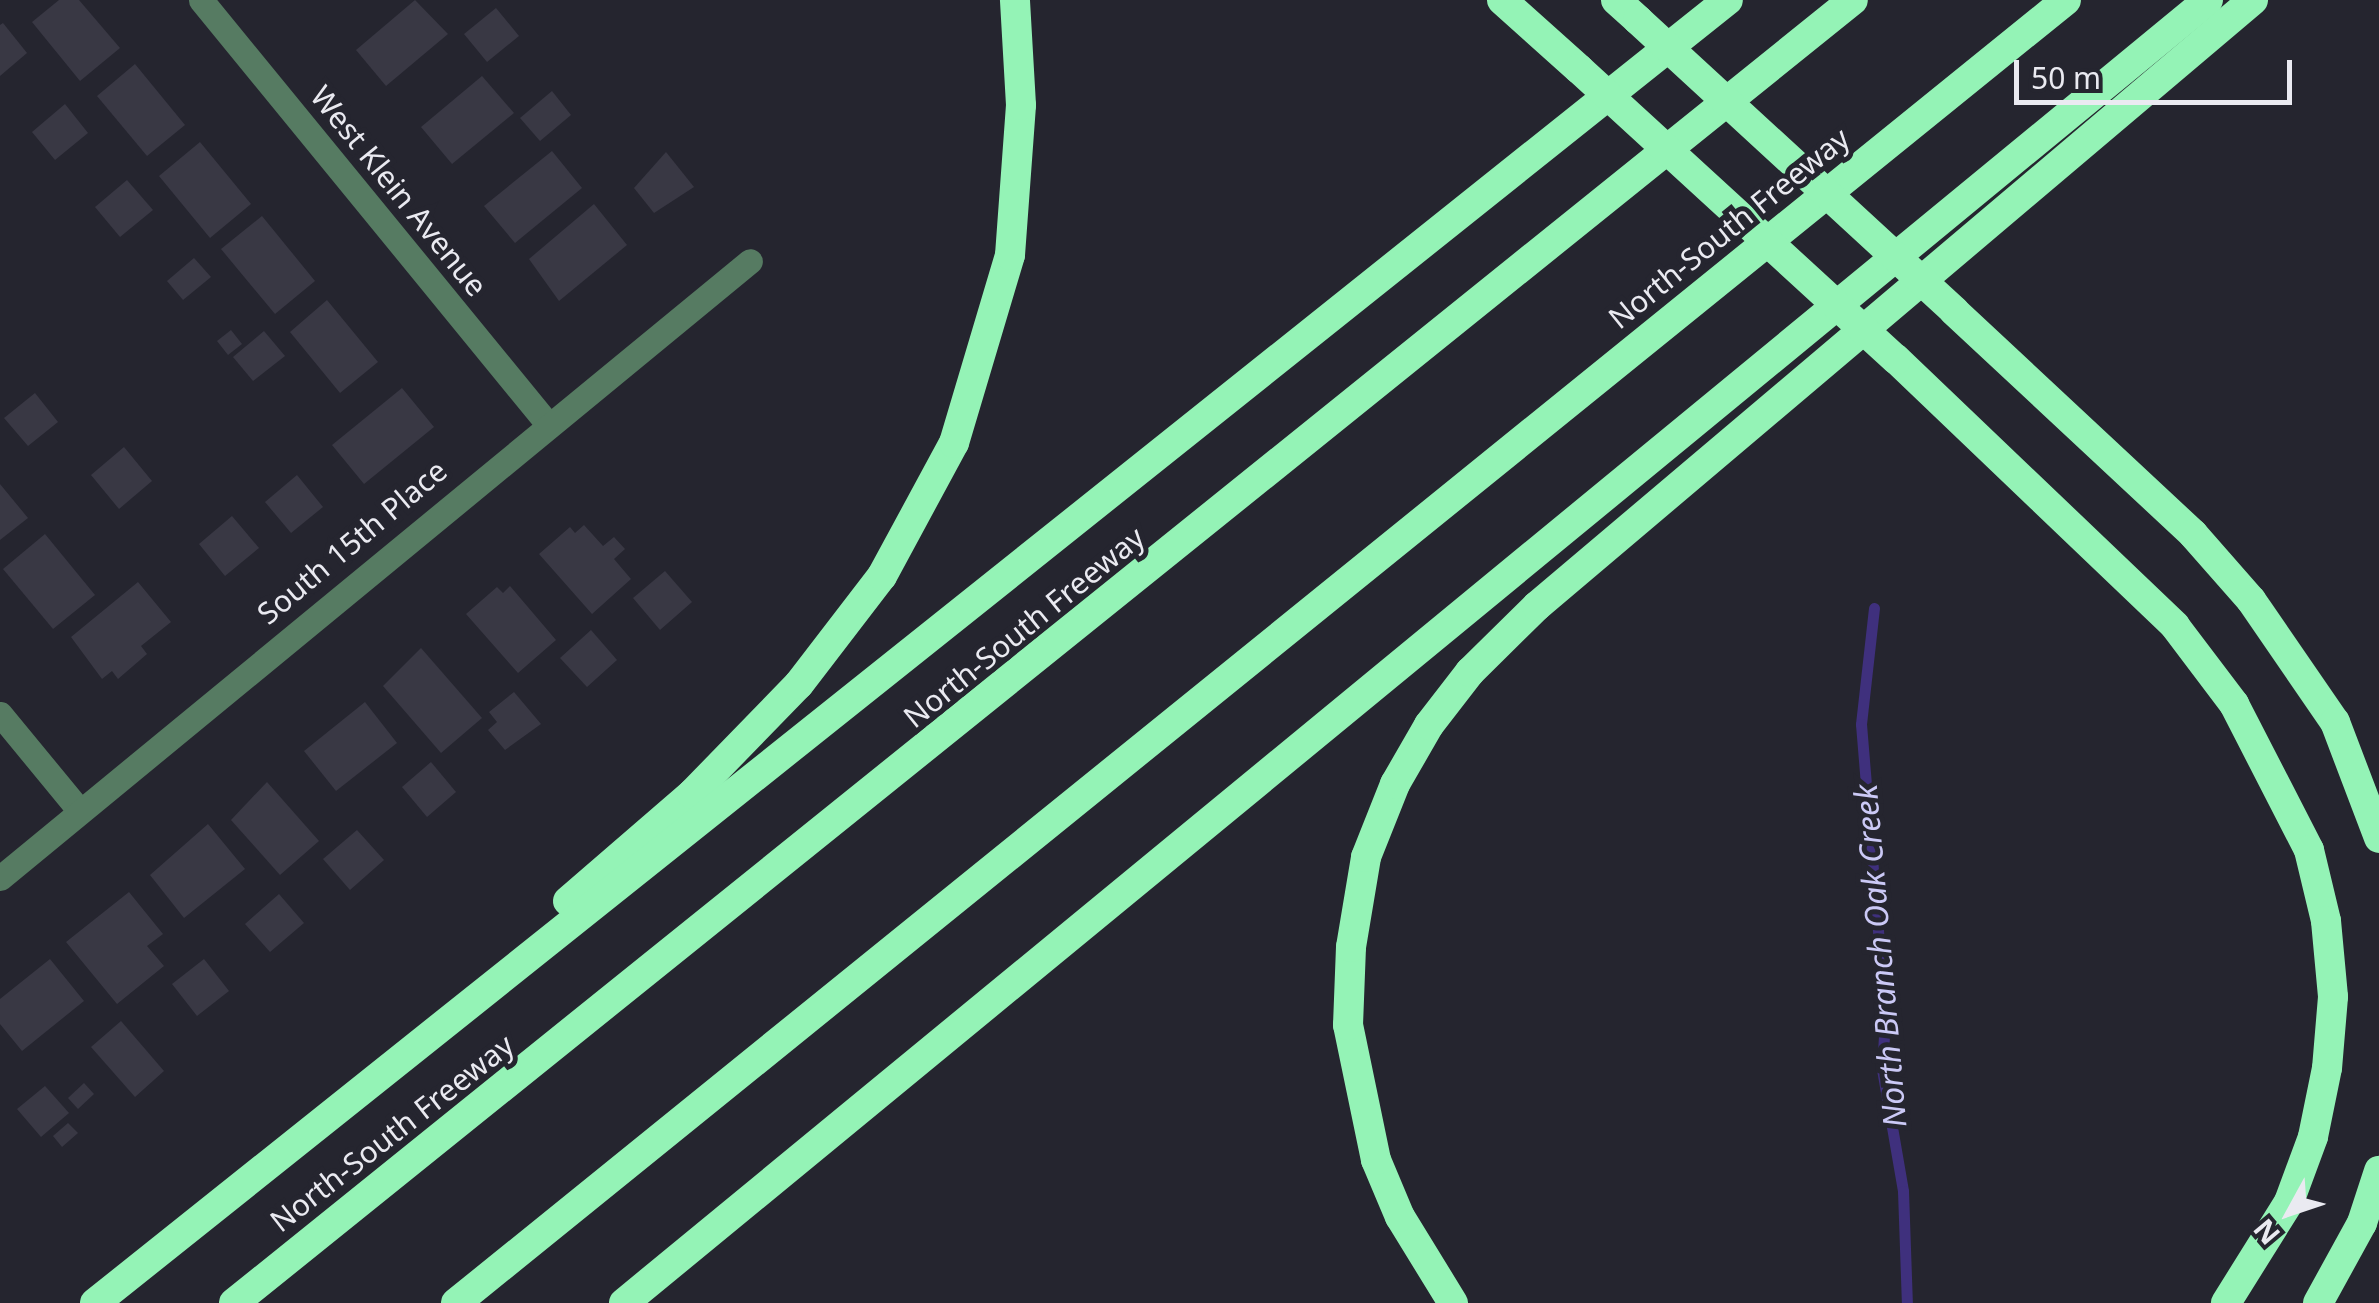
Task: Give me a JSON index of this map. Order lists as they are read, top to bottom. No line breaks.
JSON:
{"streets":{"highway":["North-South Freeway"],"street":["West Klein Avenue","South 15th Place"]},"crossings":[["West Klein Avenue","South 15th Place"]],"water":["North Branch Oak Creek"],"scale_bar":"50 m","north":"bottom left"}
